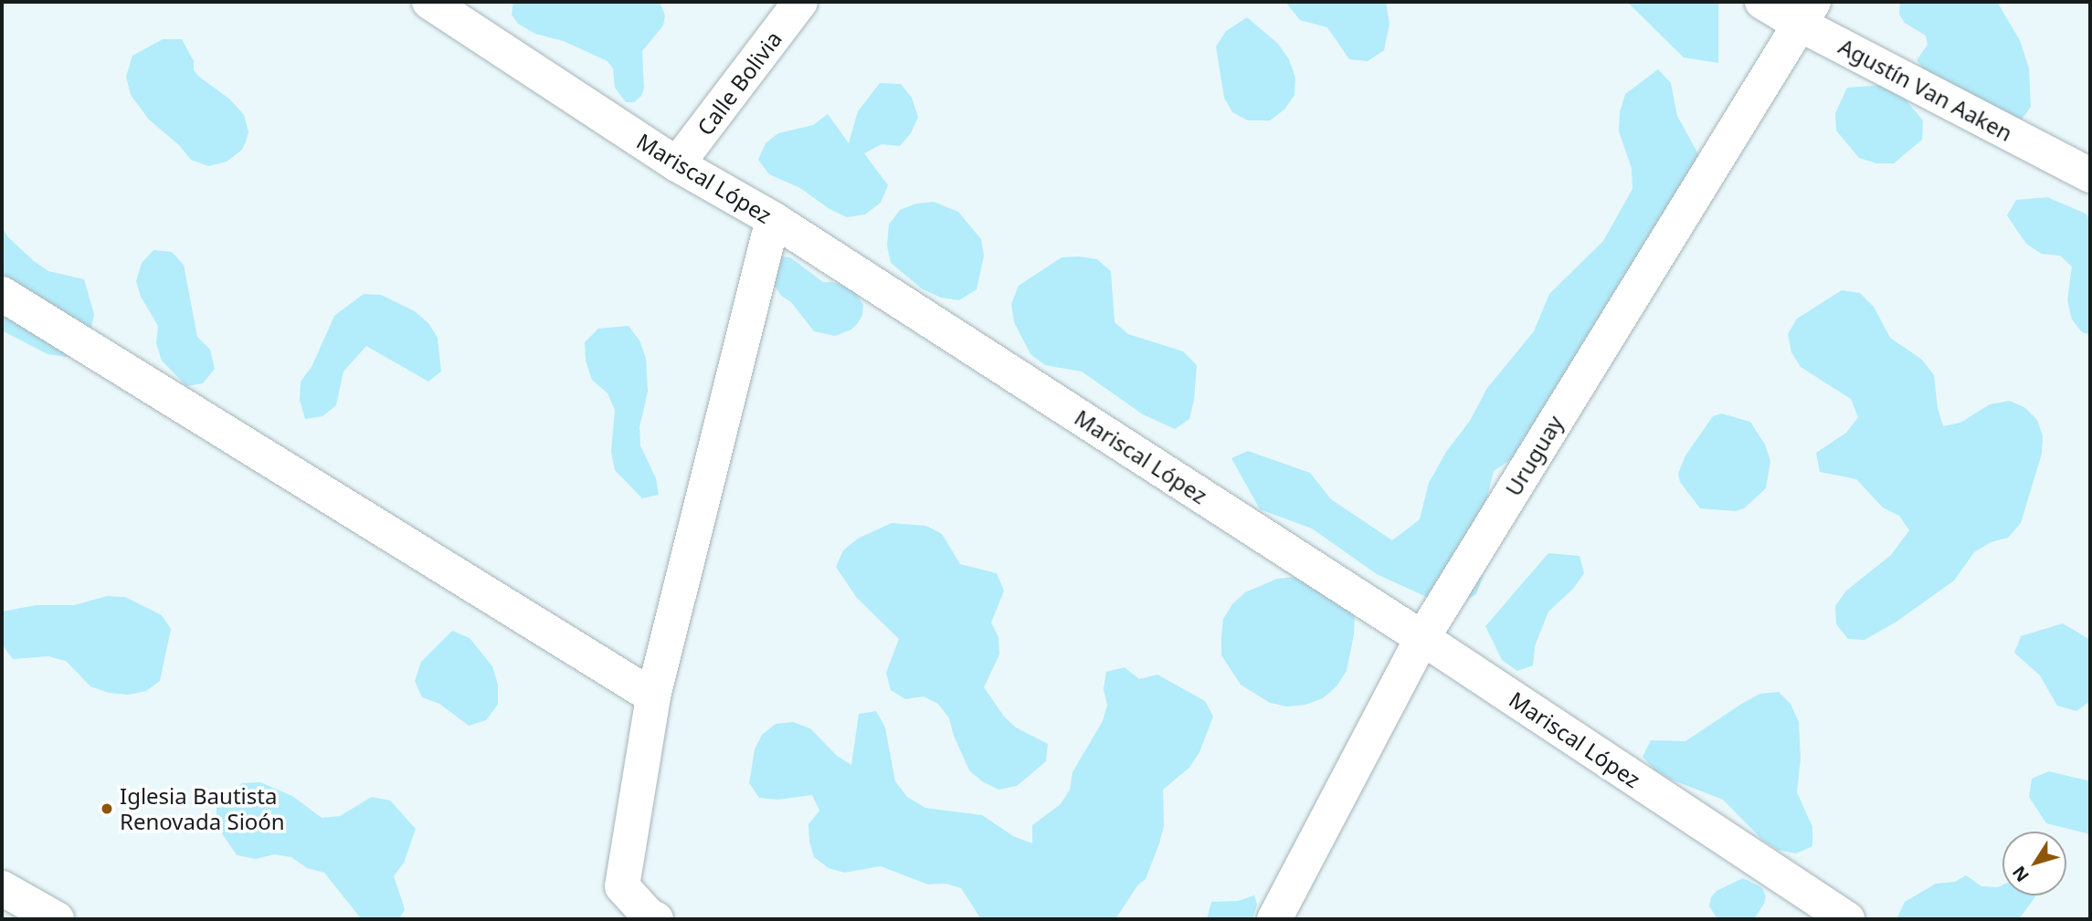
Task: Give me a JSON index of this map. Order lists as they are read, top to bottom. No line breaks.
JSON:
{"streets":{"street":["Calle Bolivia","Agustín Van Aaken","Mariscal López","Uruguay"]},"crossings":[["Calle Bolivia","Mariscal López"],["Agustín Van Aaken","Uruguay"],["Mariscal López","Uruguay"]],"places":["Iglesia Bautista Renovada Sioón"],"north":"bottom left"}
